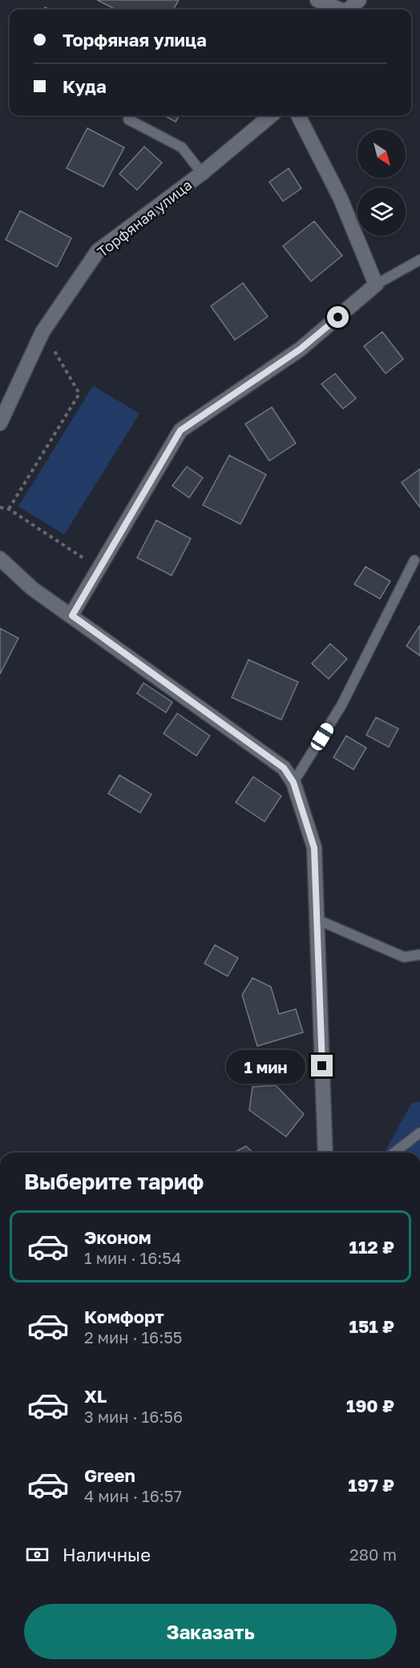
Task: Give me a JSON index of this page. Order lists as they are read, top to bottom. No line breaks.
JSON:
{"streets":{"street":["Торфяная улица"]},"north":"bottom right","page":{"banner":["Торфяная улица","Куда"],"bubble":"1 мин","heading":"Выберите тариф","list":[{"name":"Эконом","note":"1 мин · 16:54","value":"112 ₽"},{"name":"Комфорт","note":"2 мин · 16:55","value":"151 ₽"},{"name":"XL","note":"3 мин · 16:56","value":"190 ₽"},{"name":"Green","note":"4 мин · 16:57","value":"197 ₽"}],"pay":["Наличные","280 m"],"buttons":"Заказать"}}
